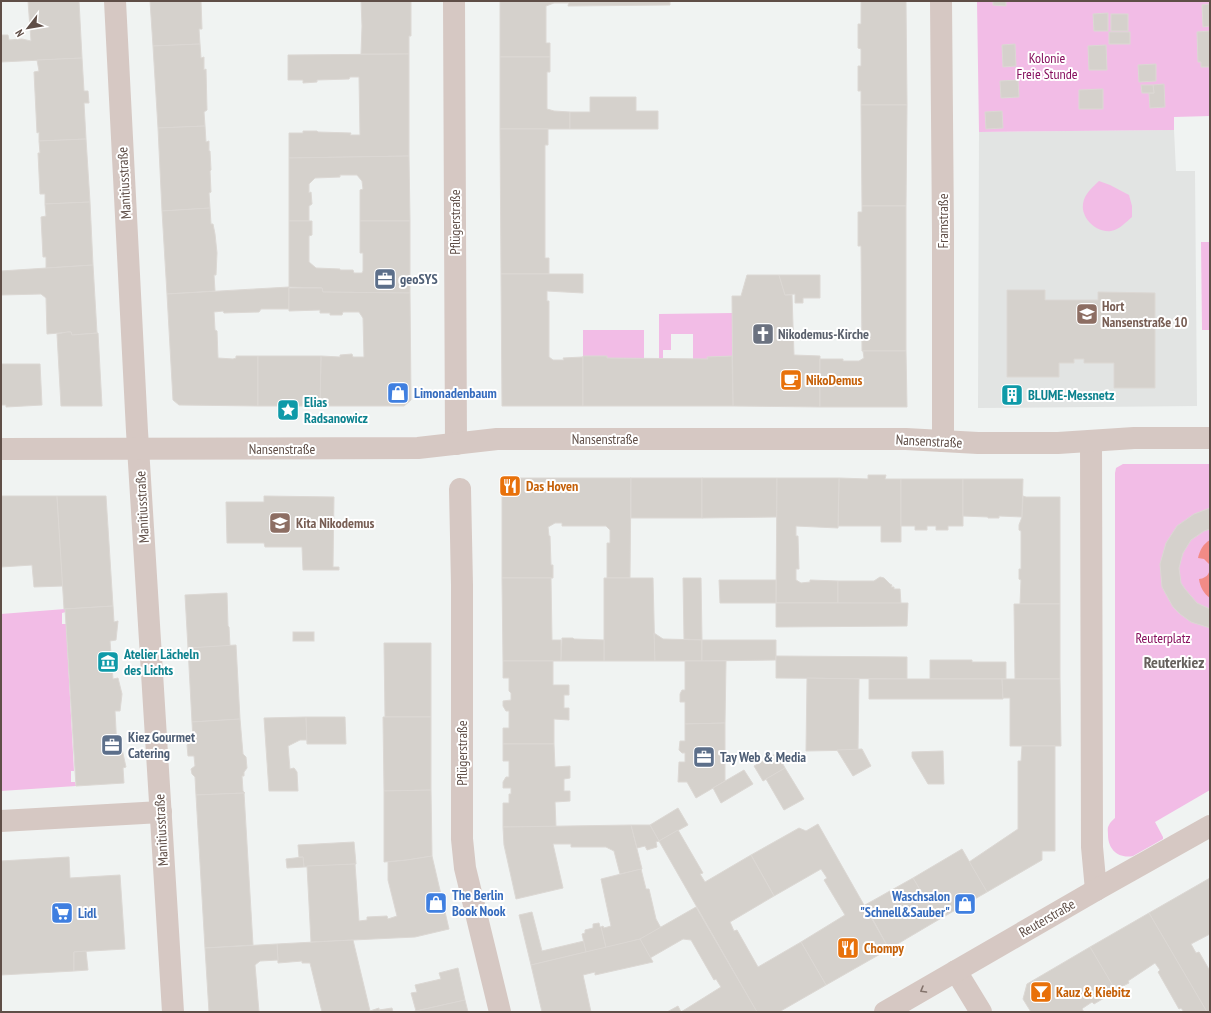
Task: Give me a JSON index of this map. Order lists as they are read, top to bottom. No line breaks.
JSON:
{"streets":{"street":["Manitiusstraße","Framstraße","Pflügerstraße","Nansenstraße","Reuterstraße"]},"crossings":[["Manitiusstraße","Nansenstraße"],["Framstraße","Nansenstraße"],["Pflügerstraße","Nansenstraße"]],"districts":["Reuterkiez"],"parks":["Kolonie Freie Stunde","Reuterplatz"],"places":{"office":["geoSYS","Kiez Gourmet Catering","Tay Web & Media"],"school or university":["Hort Nansenstraße 10","Kita Nikodemus"],"church":["Nikodemus-Kirche"],"cafe":["NikoDemus"],"shop":["Limonadenbaum","The Berlin Book Nook","Waschsalon \"Schnell&Sauber\""],"building":["BLUME-Messnetz"],"place":["Elias Radsanowicz"],"restaurant":["Das Hoven","Chompy"],"museum":["Atelier Lächeln des Lichts"],"supermarket":["Lidl"],"bar":["Kauz & Kiebitz"]},"north":"bottom left"}
